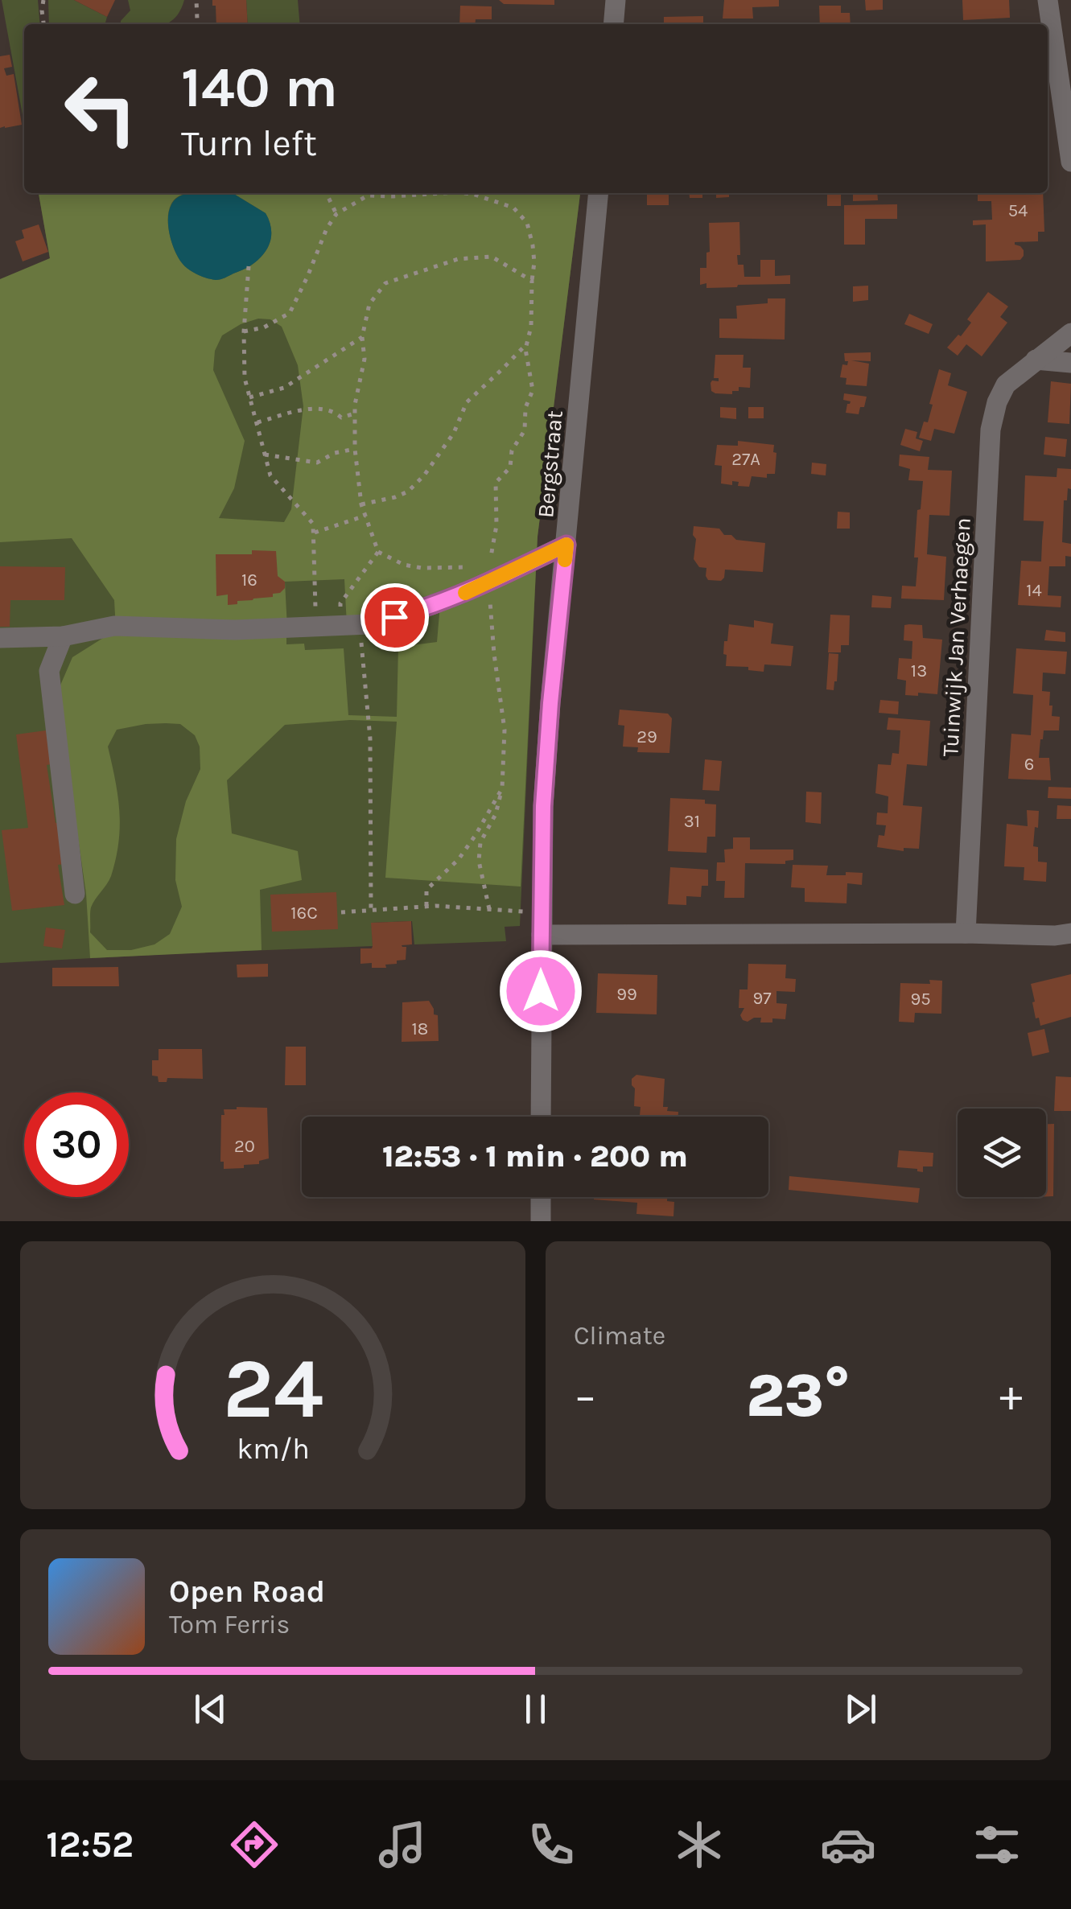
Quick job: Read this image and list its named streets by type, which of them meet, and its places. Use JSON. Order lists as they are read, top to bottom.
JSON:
{
  "streets": {
    "street": ["Bergstraat", "Tuinwijk Jan Verhaegen"]
  },
  "house_numbers": [
    "54",
    "27A",
    "16",
    "14",
    "13",
    "29",
    "6",
    "31",
    "16C",
    "99",
    "97",
    "95",
    "18",
    "20"
  ],
  "page": {
    "turn": ["140 m", "Turn left"],
    "limit": "30",
    "trip": "12:53 · 1 min · 200 m",
    "tile": "Climate",
    "heat": ["−", "23°", "+"],
    "song": ["Open Road", "Tom Ferris"],
    "tabs": "12:52",
    "gauge": ["24", "km/h"]
  }
}
